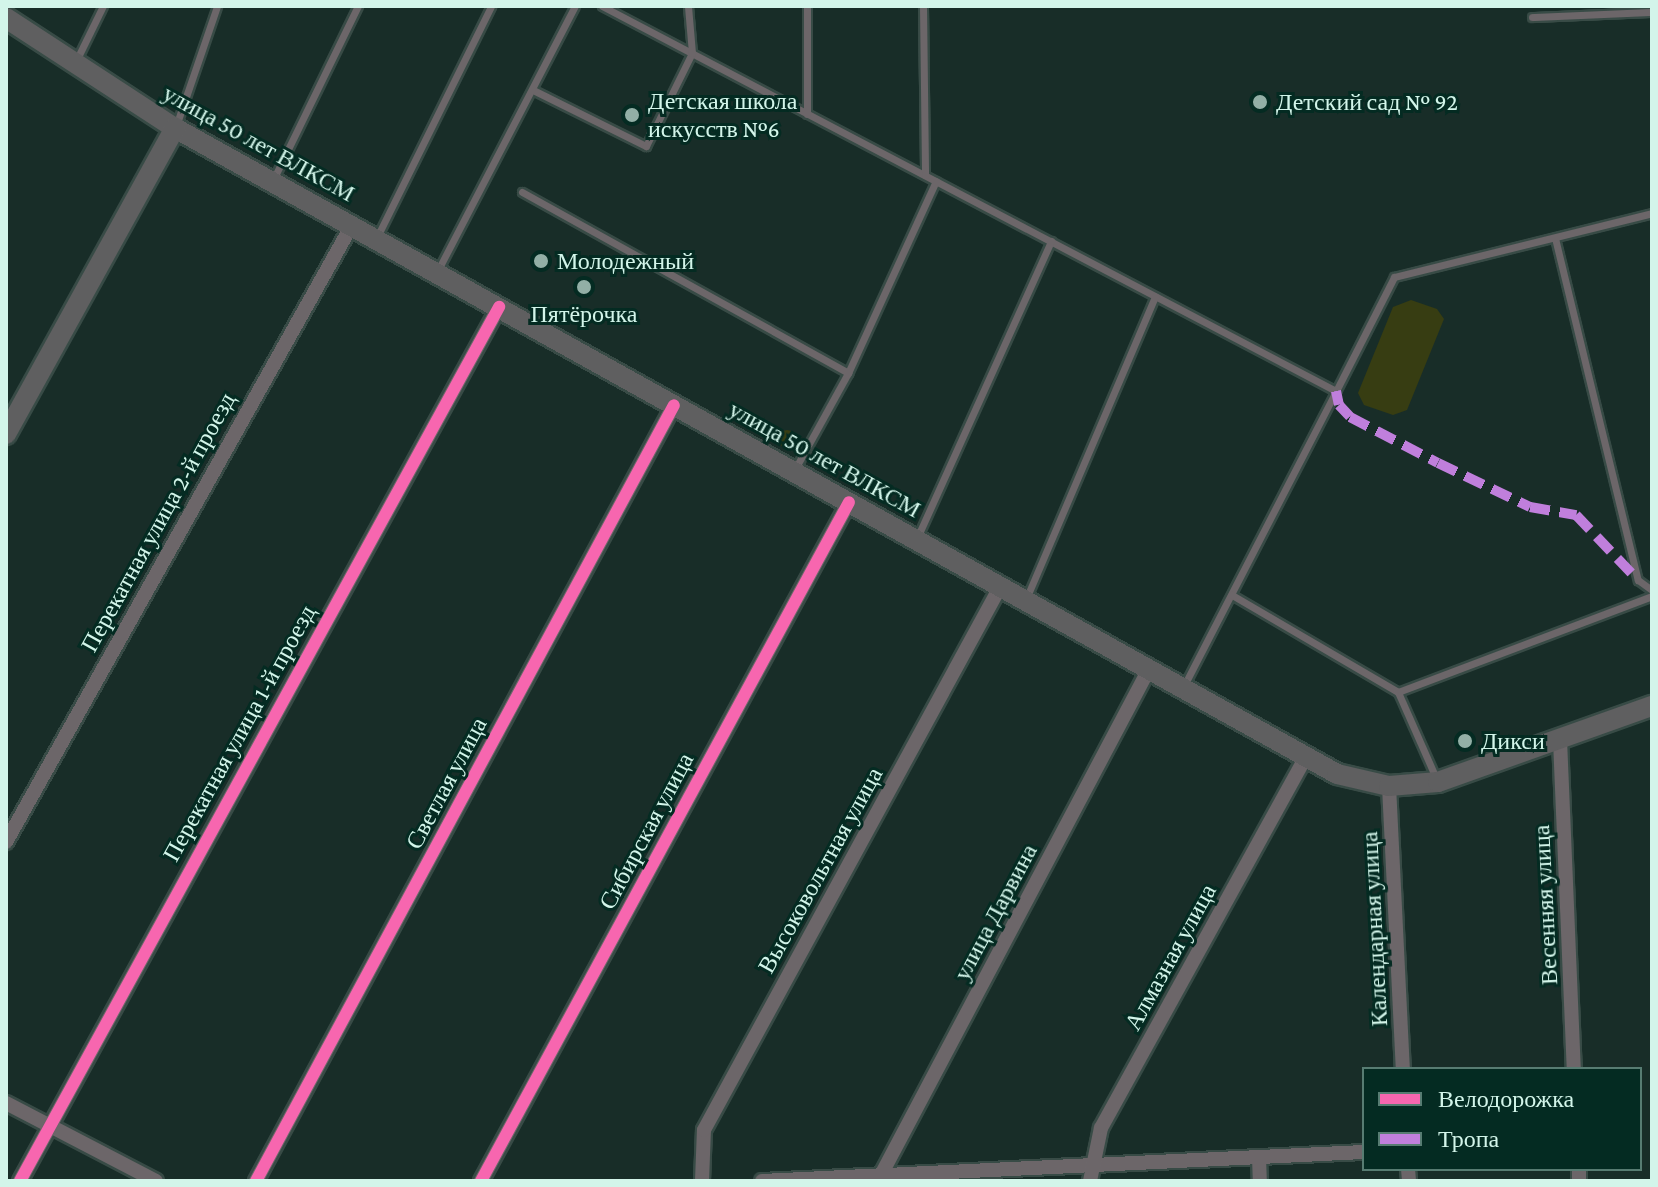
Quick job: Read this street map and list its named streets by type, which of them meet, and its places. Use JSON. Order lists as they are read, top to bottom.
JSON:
{
  "streets": {
    "main road": ["улица 50 лет ВЛКСМ"],
    "street": [
      "Перекатная улица 2-й проезд",
      "Перекатная улица 1-й проезд",
      "Светлая улица",
      "Сибирская улица",
      "Высоковольтная улица",
      "Весенняя улица",
      "улица Дарвина",
      "Календарная улица",
      "Алмазная улица"
    ]
  },
  "crossings": [
    ["улица 50 лет ВЛКСМ", "Перекатная улица 2-й проезд"],
    ["улица 50 лет ВЛКСМ", "Перекатная улица 1-й проезд"],
    ["улица 50 лет ВЛКСМ", "Светлая улица"],
    ["улица 50 лет ВЛКСМ", "Сибирская улица"],
    ["улица 50 лет ВЛКСМ", "Высоковольтная улица"],
    ["улица 50 лет ВЛКСМ", "Весенняя улица"],
    ["улица 50 лет ВЛКСМ", "улица Дарвина"],
    ["улица 50 лет ВЛКСМ", "Календарная улица"],
    ["улица 50 лет ВЛКСМ", "Алмазная улица"]
  ],
  "places": [
    "Детский сад № 92",
    "Детская школа искусств №6",
    "Молодежный",
    "Пятёрочка",
    "Дикси"
  ],
  "legend": ["Велодорожка", "Тропа"]
}
